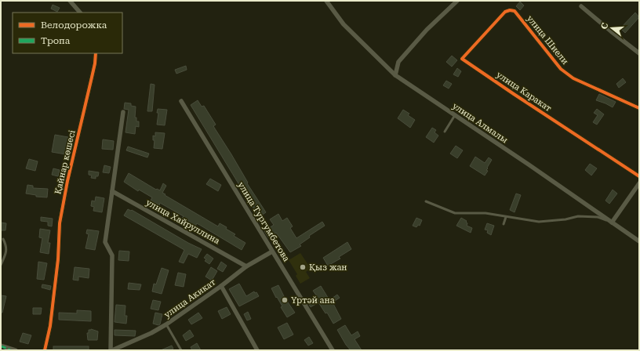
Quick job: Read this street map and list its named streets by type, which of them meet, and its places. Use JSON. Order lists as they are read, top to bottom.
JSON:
{
  "streets": {
    "street": [
      "улица Шиели",
      "улица Каракат",
      "улица Алмалы",
      "Қайнар көшесі",
      "улица Хайруллина",
      "улица Тургумбетова",
      "улица Акикат"
    ]
  },
  "crossings": [
    ["улица Шиели", "улица Каракат"],
    ["улица Хайруллина", "улица Акикат"],
    ["улица Тургумбетова", "улица Акикат"]
  ],
  "places": ["Қыз жан", "Үртәй ана"],
  "legend": ["Велодорожка", "Тропа"],
  "north": "left"
}
